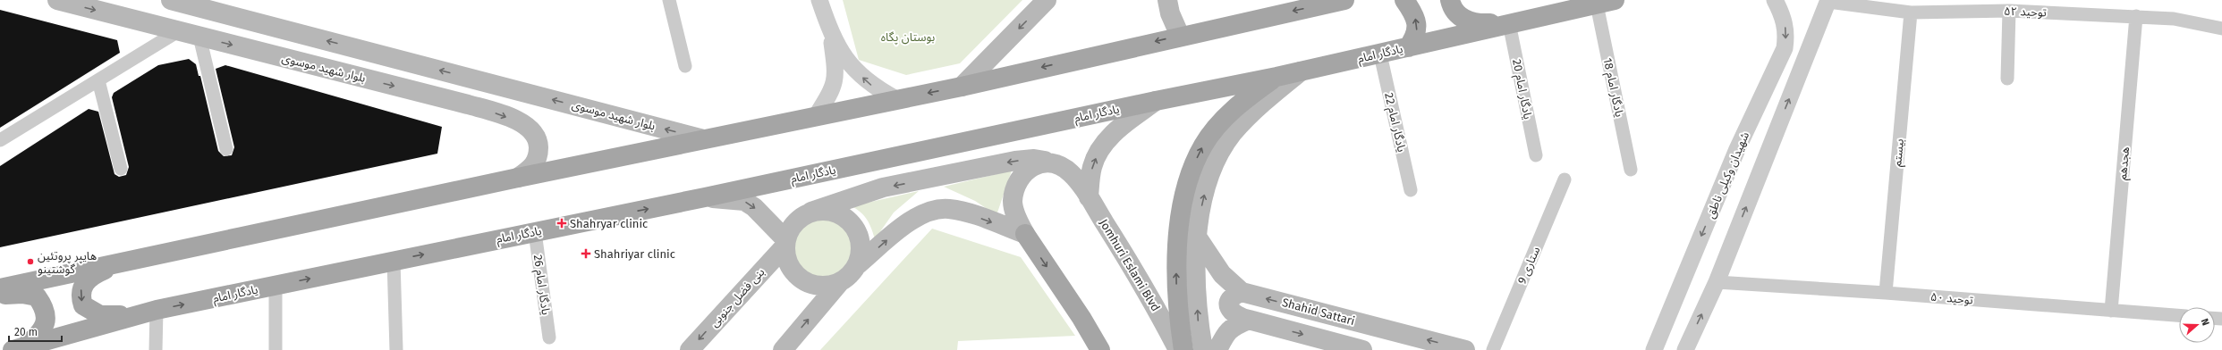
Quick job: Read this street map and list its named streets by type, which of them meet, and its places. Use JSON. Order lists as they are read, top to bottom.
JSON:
{
  "streets": {
    "main road": [
      "یادگار امام",
      "بلوار شهید موسوی",
      "Jomhuri Eslami Blvd",
      "بنی فضل جنوبی",
      "Shahid Sattari"
    ],
    "street": [
      "توحید ۵۲",
      "یادگار امام 18",
      "یادگار امام 20",
      "یادگار امام 22",
      "بیستم",
      "هجدهم",
      "شهیدان وکیلی ناطق",
      "ستاری 9",
      "یادگار امام 26",
      "توحید ۵۰"
    ]
  },
  "crossings": [
    ["توحید ۵۲", "بیستم"],
    ["توحید ۵۲", "هجدهم"],
    ["یادگار امام", "یادگار امام 18"],
    ["یادگار امام", "یادگار امام 20"],
    ["یادگار امام", "یادگار امام 22"],
    ["یادگار امام", "یادگار امام 26"],
    ["بیستم", "توحید ۵۰"],
    ["هجدهم", "توحید ۵۰"],
    ["Jomhuri Eslami Blvd", "بنی فضل جنوبی"]
  ],
  "parks": ["بوستان پگاه"],
  "places": {
    "health": ["Shahryar clinic", "Shahriyar clinic"],
    "other": ["هایپر پروتئین گوشتینو"]
  },
  "scale_bar": "20 m",
  "north": "right"
}
